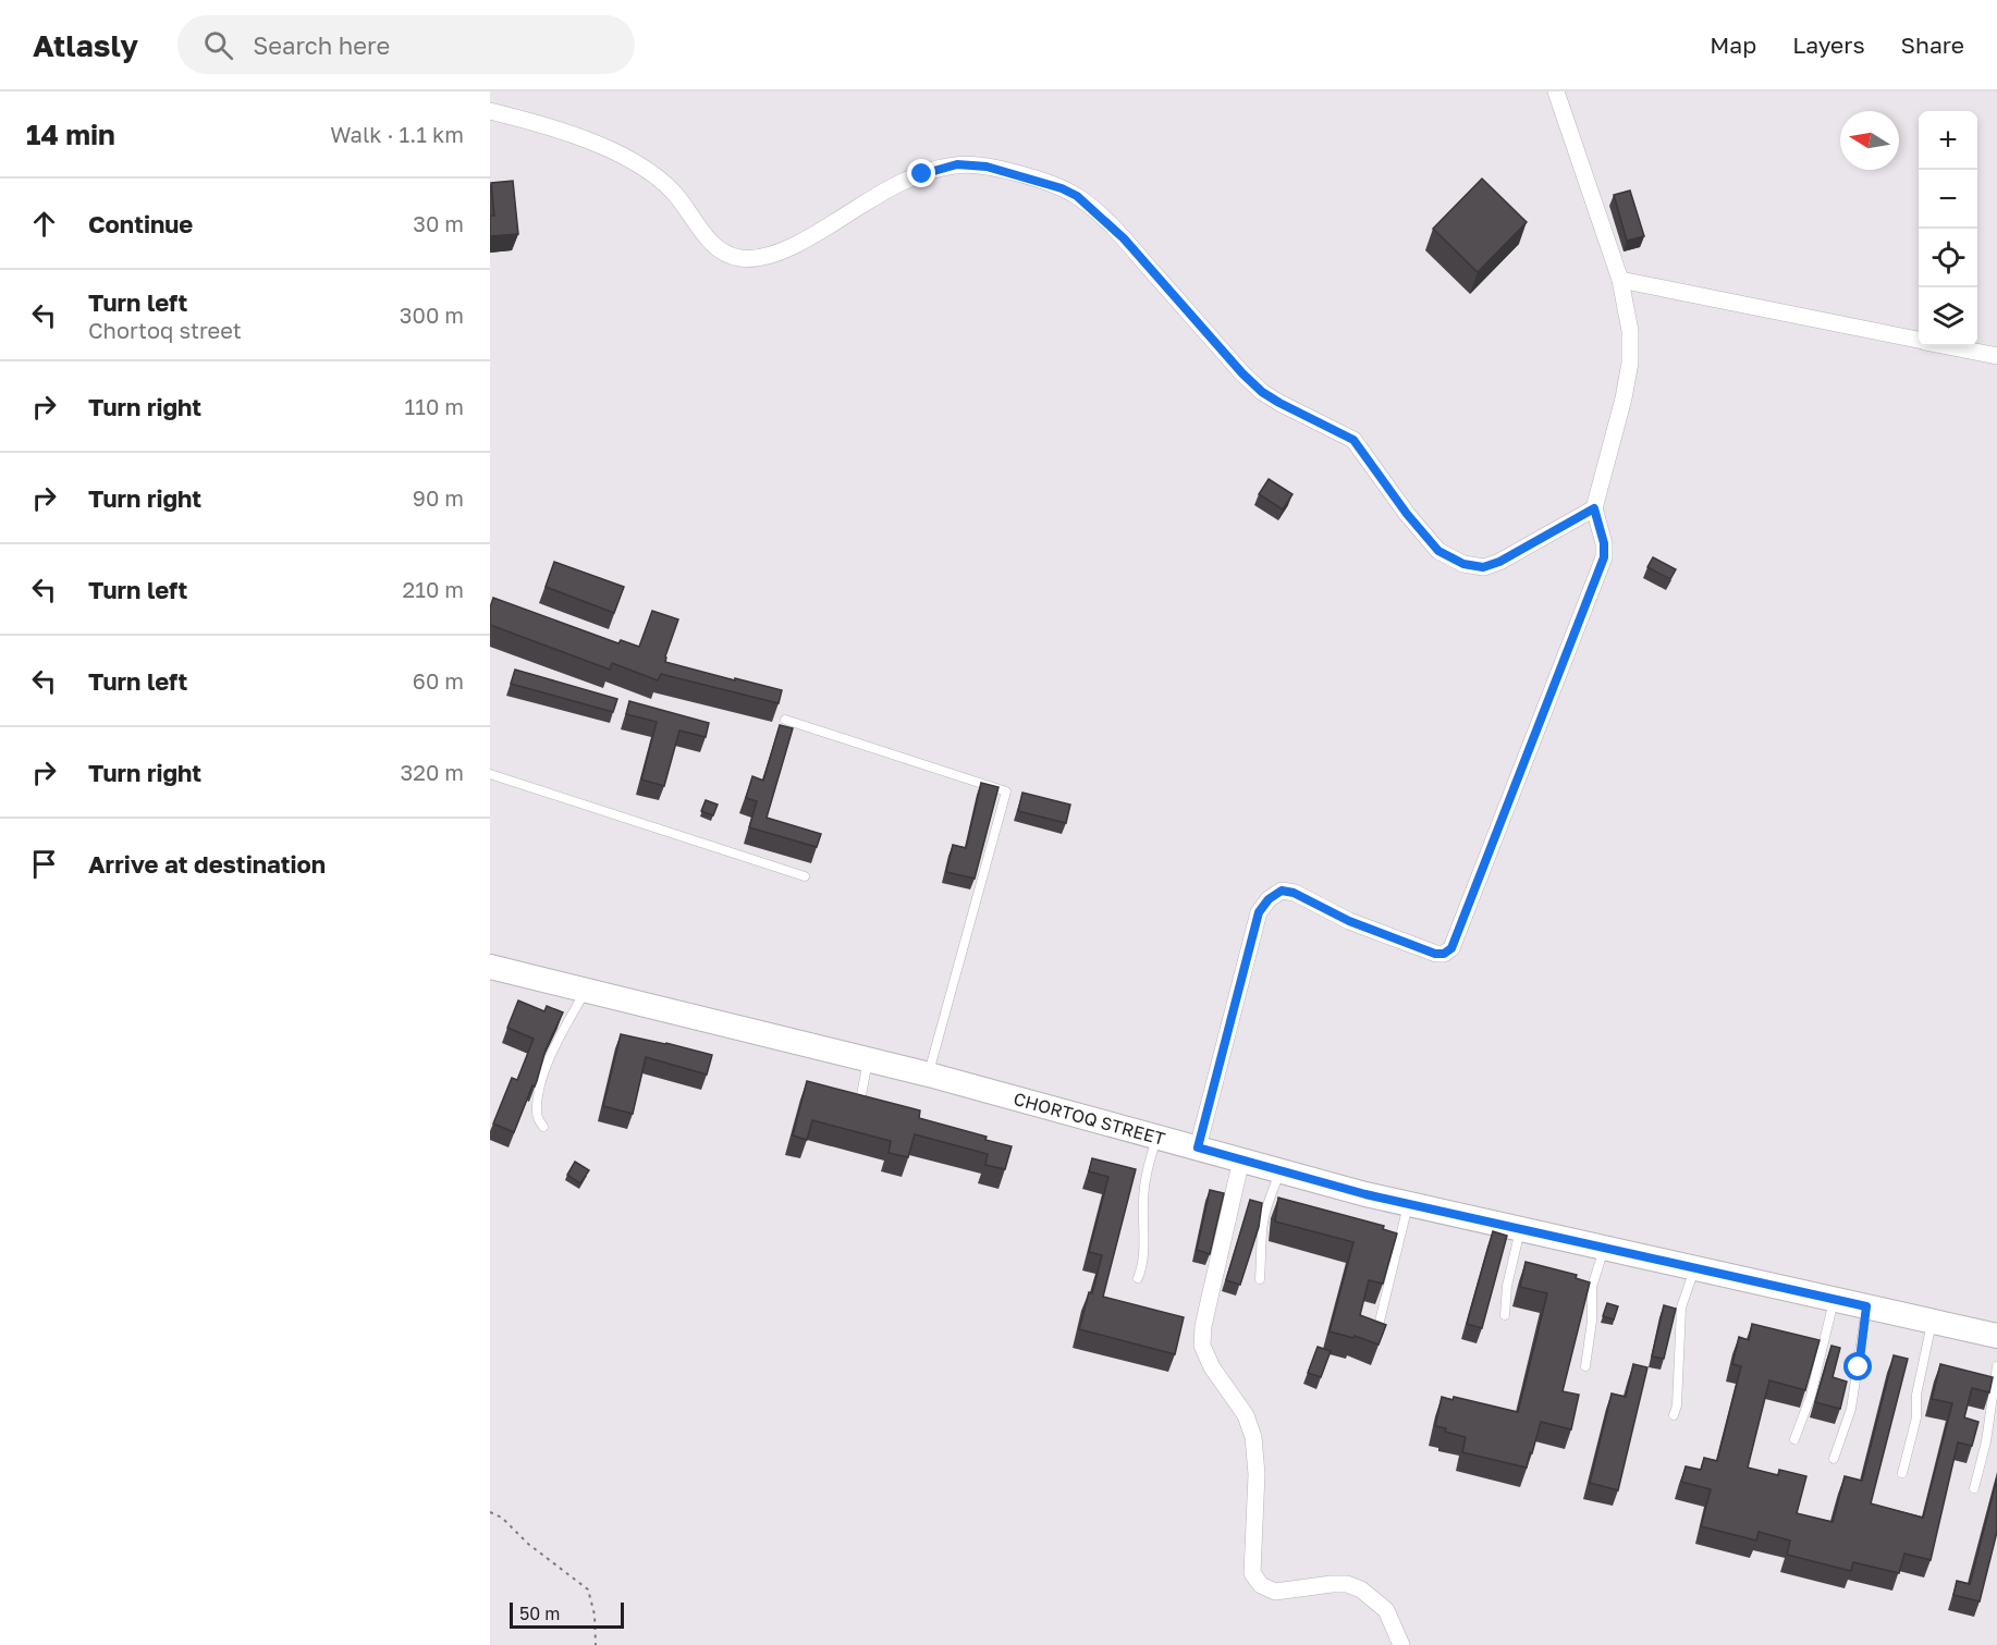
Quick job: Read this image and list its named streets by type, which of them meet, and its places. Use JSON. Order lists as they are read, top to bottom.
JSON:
{
  "streets": {
    "main road": ["CHORTOQ STREET"]
  },
  "scale_bar": "50 m",
  "north": "left",
  "page": {
    "header": "Atlasly",
    "search": "Search here",
    "nav": ["Map", "Layers", "Share"],
    "heading": ["14 min", "Walk · 1.1 km"],
    "map_buttons": ["+", "−"],
    "list": [
      ["Continue", "30 m"],
      ["Turn left", "Chortoq street", "300 m"],
      ["Turn right", "110 m"],
      ["Turn right", "90 m"],
      ["Turn left", "210 m"],
      ["Turn left", "60 m"],
      ["Turn right", "320 m"],
      "Arrive at destination"
    ],
    "scale": "50 m"
  }
}
